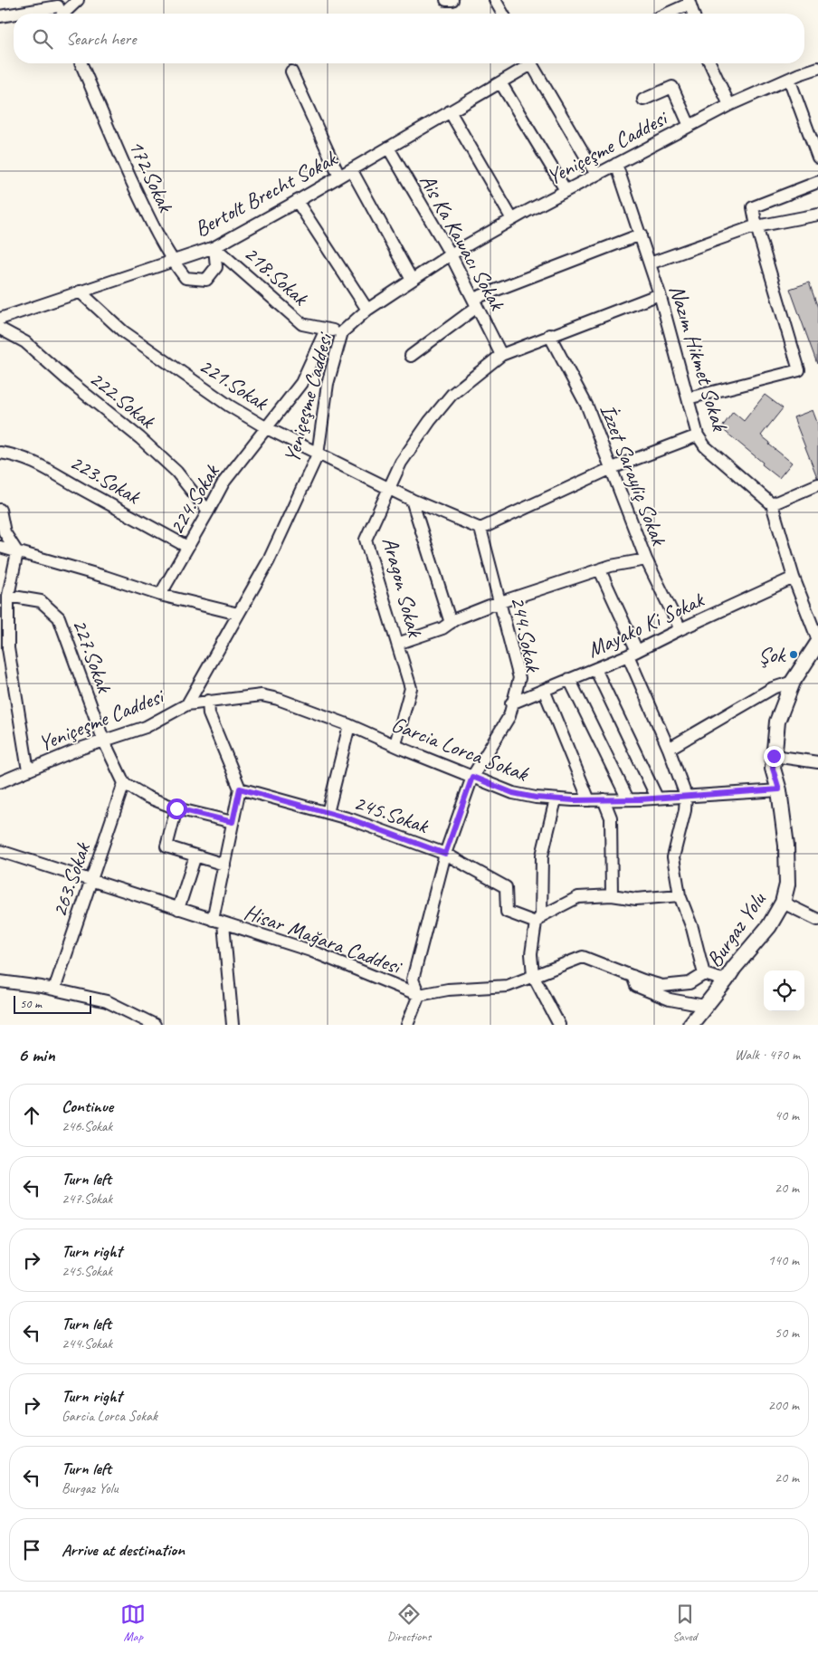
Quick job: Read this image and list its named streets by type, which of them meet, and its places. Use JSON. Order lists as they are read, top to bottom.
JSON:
{
  "streets": {
    "street": [
      "Yeniçeşme Caddesi",
      "172.Sokak",
      "Bertolt Brecht Sokak",
      "Ais Ka Kawacı Sokak",
      "218.Sokak",
      "Nazım Hikmet Sokak",
      "221.Sokak",
      "222.Sokak",
      "İzzet Sarayliç Sokak",
      "223.Sokak",
      "224.Sokak",
      "Aragon Sokak",
      "Mayako Ki Sokak",
      "244.Sokak",
      "227.Sokak",
      "Garcia Lorca Sokak",
      "245.Sokak",
      "263.Sokak",
      "Burgaz Yolu",
      "Hisar Mağara Caddesi"
    ]
  },
  "crossings": [
    ["Yeniçeşme Caddesi", "Ais Ka Kawacı Sokak"],
    ["Yeniçeşme Caddesi", "218.Sokak"],
    ["Yeniçeşme Caddesi", "Nazım Hikmet Sokak"],
    ["Yeniçeşme Caddesi", "221.Sokak"],
    ["Yeniçeşme Caddesi", "227.Sokak"],
    ["Yeniçeşme Caddesi", "Garcia Lorca Sokak"],
    ["172.Sokak", "Bertolt Brecht Sokak"],
    ["172.Sokak", "218.Sokak"],
    ["Bertolt Brecht Sokak", "Ais Ka Kawacı Sokak"],
    ["Bertolt Brecht Sokak", "218.Sokak"],
    ["Bertolt Brecht Sokak", "221.Sokak"],
    ["Ais Ka Kawacı Sokak", "Aragon Sokak"],
    ["218.Sokak", "224.Sokak"],
    ["Nazım Hikmet Sokak", "Aragon Sokak"],
    ["221.Sokak", "224.Sokak"],
    ["221.Sokak", "Aragon Sokak"],
    ["221.Sokak", "244.Sokak"],
    ["222.Sokak", "224.Sokak"],
    ["İzzet Sarayliç Sokak", "Aragon Sokak"],
    ["İzzet Sarayliç Sokak", "Mayako Ki Sokak"],
    ["223.Sokak", "224.Sokak"],
    ["Aragon Sokak", "Garcia Lorca Sokak"],
    ["Mayako Ki Sokak", "244.Sokak"],
    ["244.Sokak", "Garcia Lorca Sokak"],
    ["244.Sokak", "245.Sokak"],
    ["244.Sokak", "Hisar Mağara Caddesi"],
    ["227.Sokak", "263.Sokak"],
    ["Garcia Lorca Sokak", "Burgaz Yolu"],
    ["263.Sokak", "Hisar Mağara Caddesi"],
    ["Burgaz Yolu", "Hisar Mağara Caddesi"]
  ],
  "places": ["Şok"],
  "scale_bar": "50 m",
  "page": {
    "search": "Search here",
    "scale": "50 m",
    "heading": ["6 min", "Walk · 470 m"],
    "list": [
      ["Continue", "246.Sokak", "40 m"],
      ["Turn left", "247.Sokak", "20 m"],
      ["Turn right", "245.Sokak", "140 m"],
      ["Turn left", "244.Sokak", "50 m"],
      ["Turn right", "Garcia Lorca Sokak", "200 m"],
      ["Turn left", "Burgaz Yolu", "20 m"],
      "Arrive at destination"
    ],
    "nav": ["Map", "Directions", "Saved"]
  }
}
